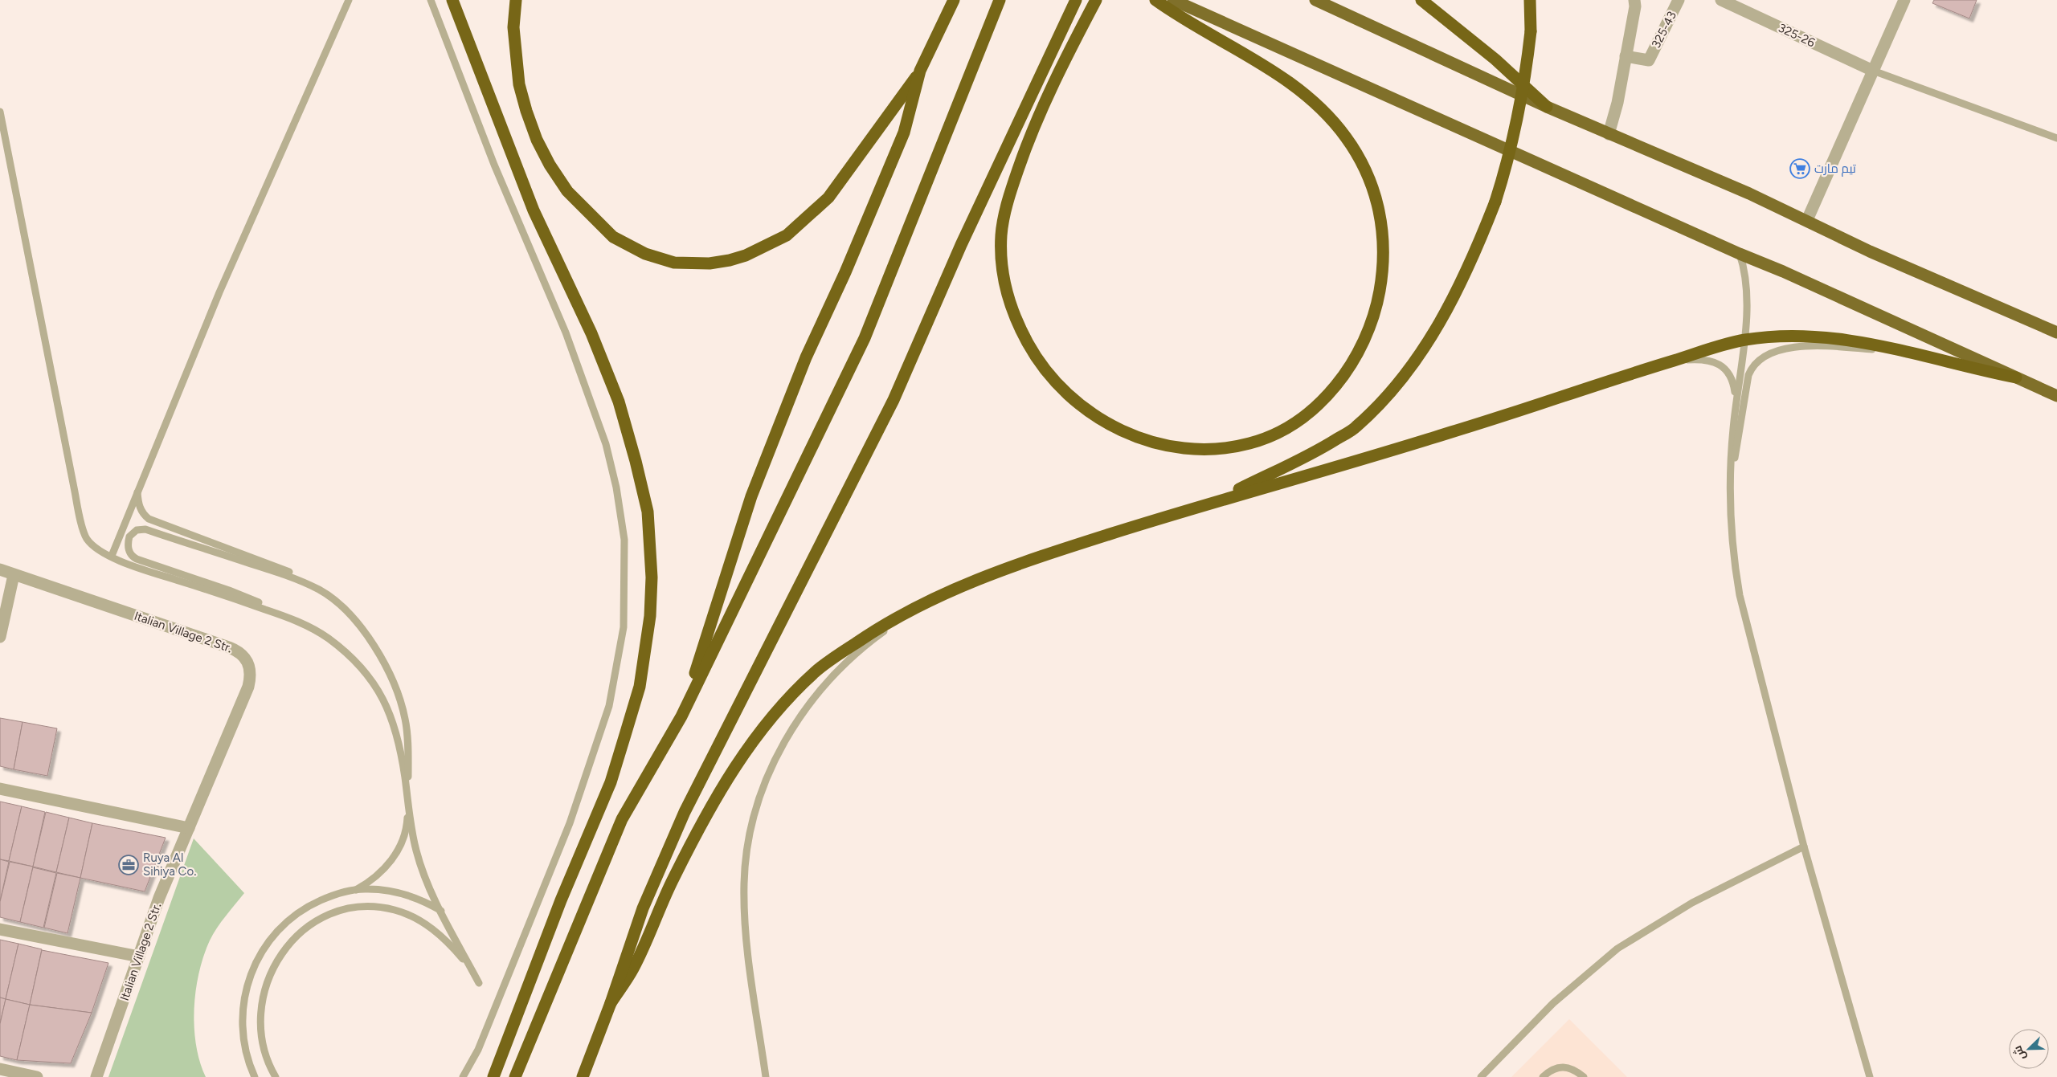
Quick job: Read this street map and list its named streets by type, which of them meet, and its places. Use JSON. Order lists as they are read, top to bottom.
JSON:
{
  "streets": {
    "street": ["325-43", "325-26", "Italian Village 2 Str."]
  },
  "places": {
    "supermarket": ["تيم مارت"],
    "office": ["Ruya Al Sihiya Co."]
  },
  "north": "bottom left"
}
